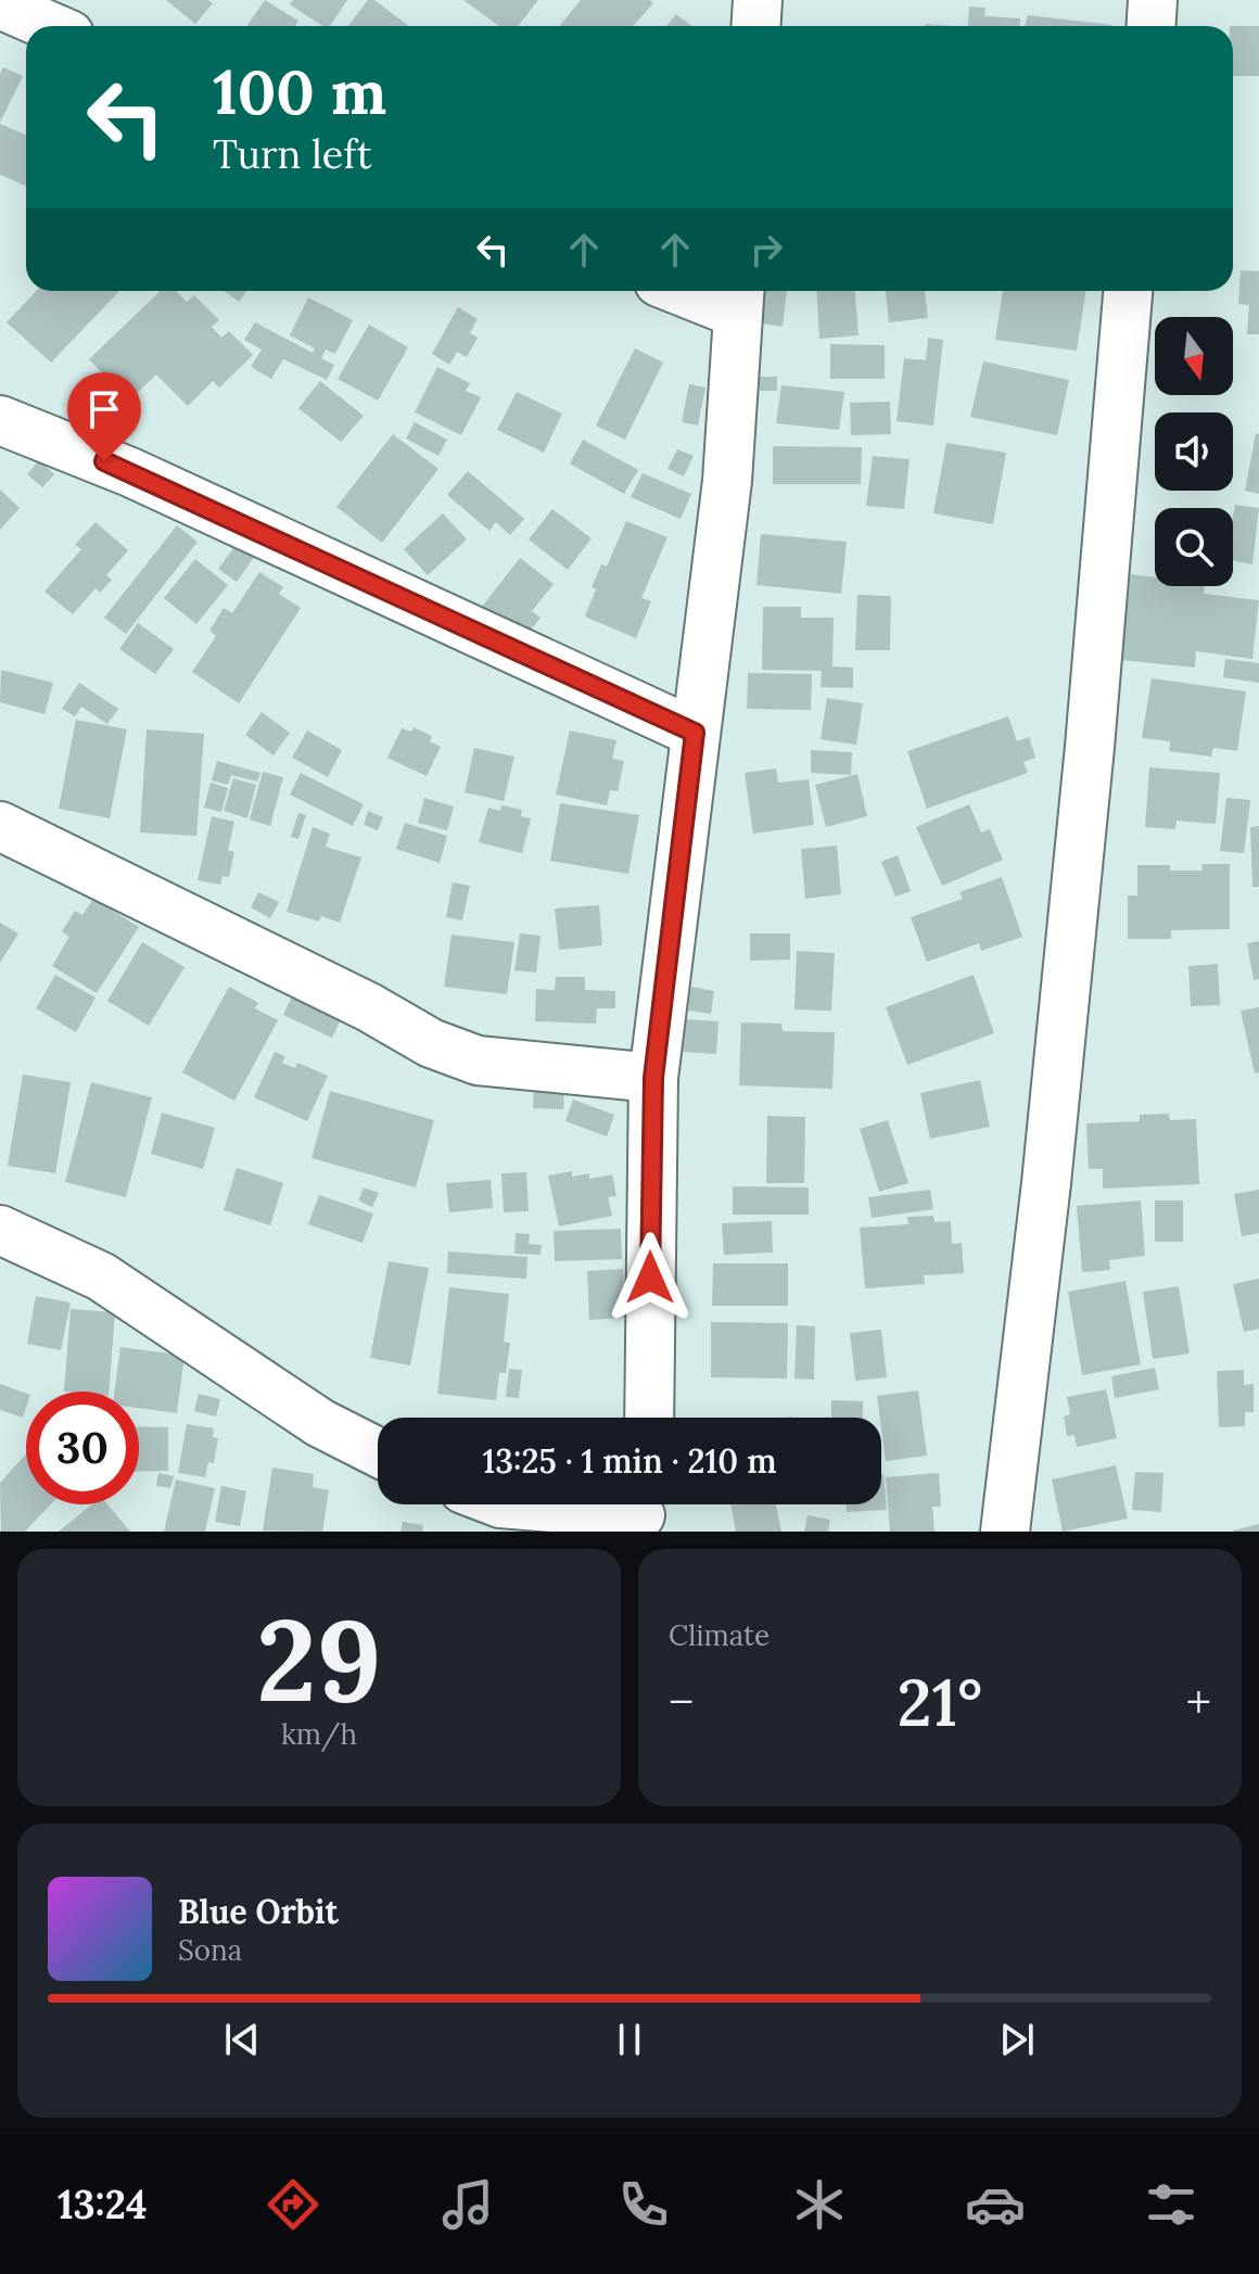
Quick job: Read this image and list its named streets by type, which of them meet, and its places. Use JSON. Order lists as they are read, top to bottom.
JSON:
{
  "north": "bottom",
  "page": {
    "turn": ["100 m", "Turn left"],
    "limit": "30",
    "trip": "13:25 · 1 min · 210 m",
    "tile": [
      ["29", "km/h"],
      "Climate"
    ],
    "heat": ["−", "21°", "+"],
    "song": ["Blue Orbit", "Sona"],
    "tabs": "13:24"
  }
}
